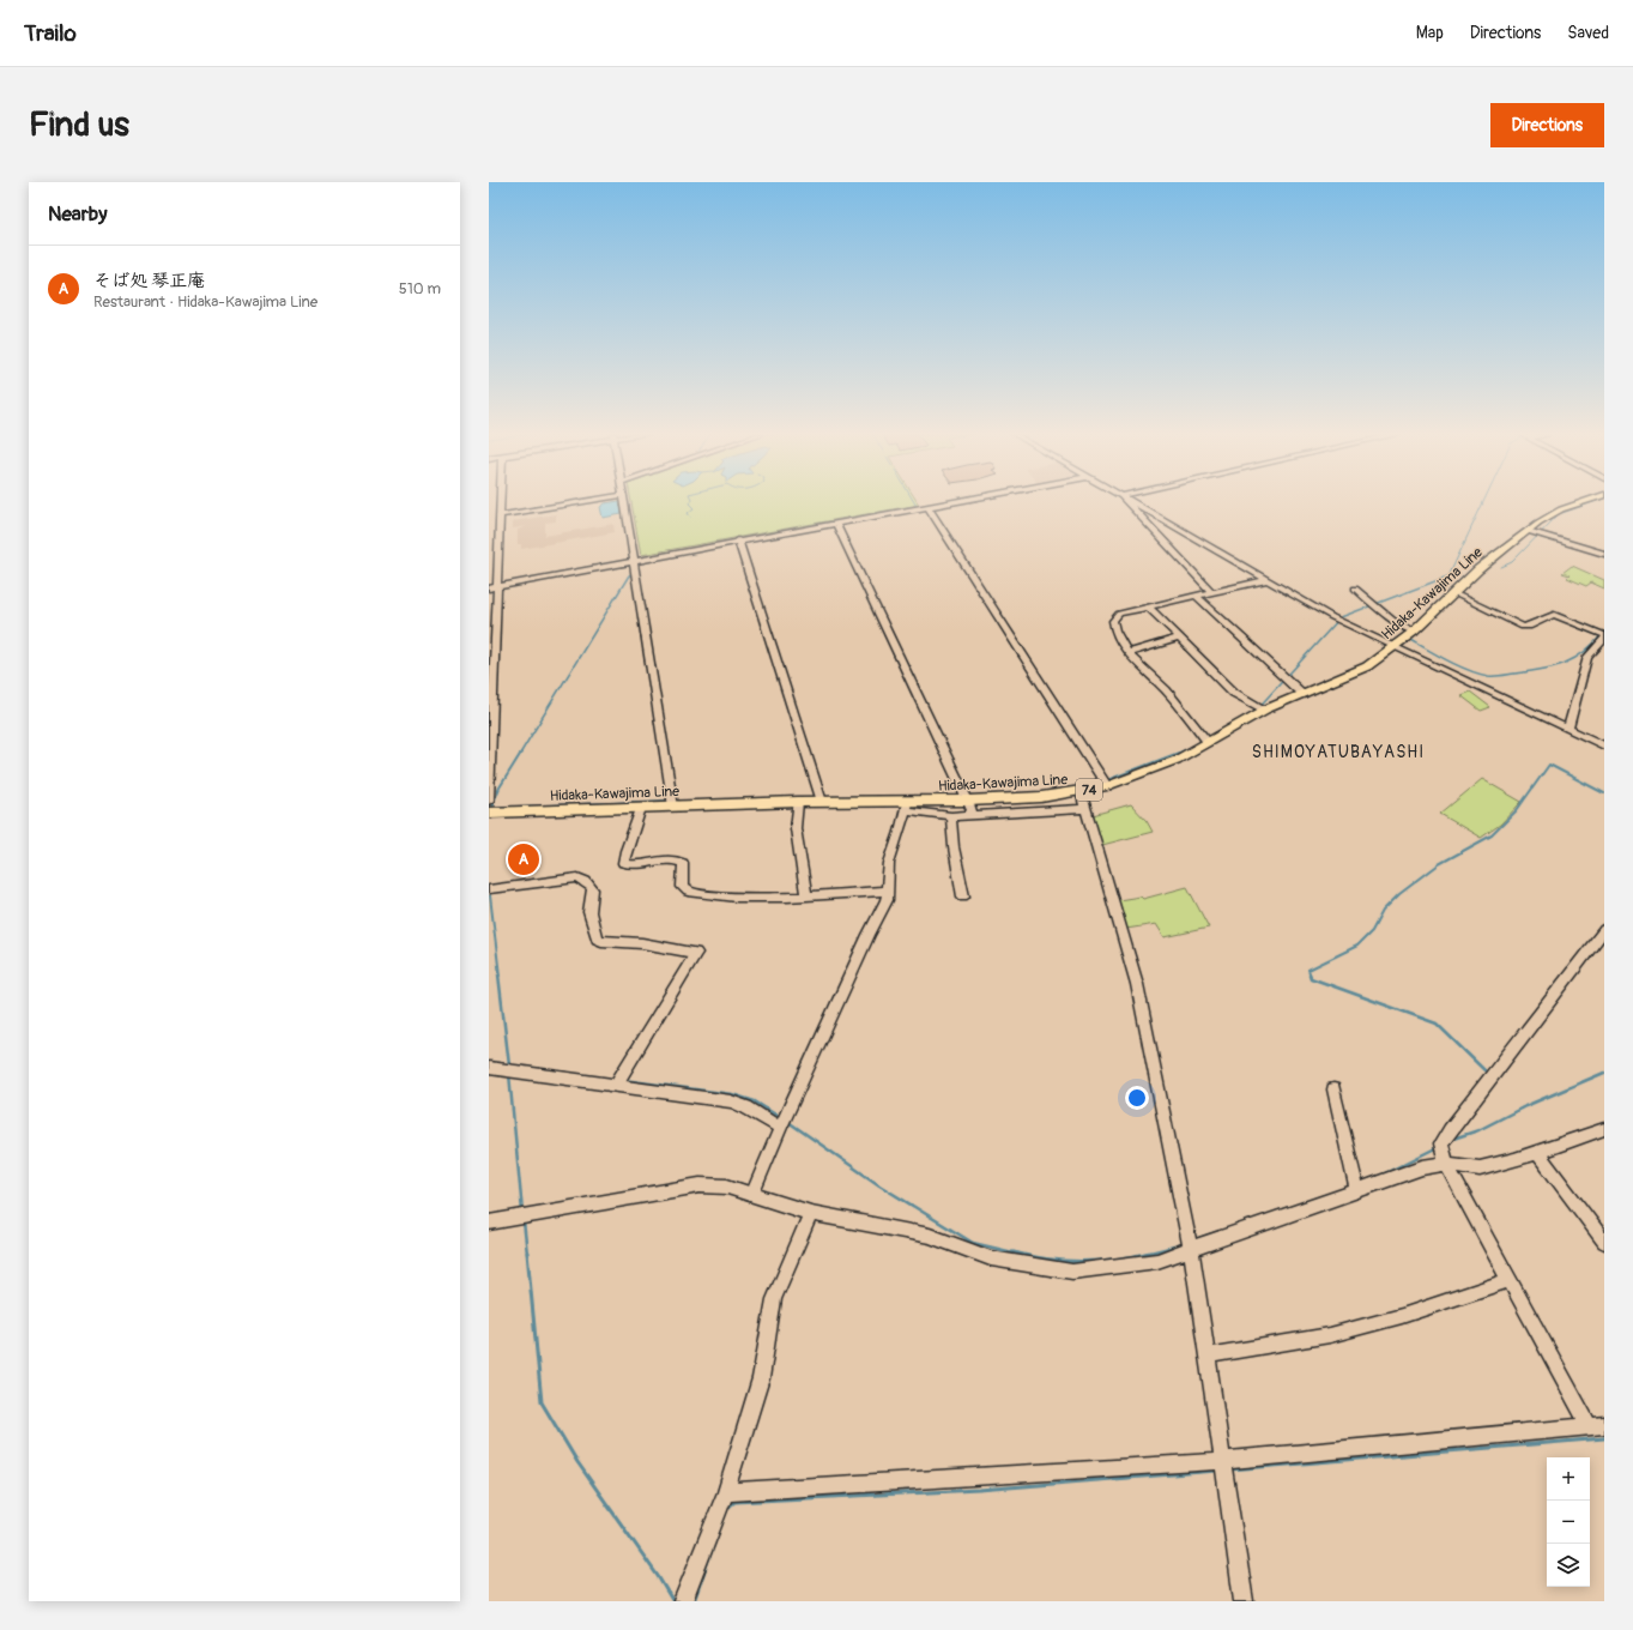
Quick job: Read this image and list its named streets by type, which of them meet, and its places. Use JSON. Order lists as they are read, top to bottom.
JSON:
{
  "streets": {
    "main road": ["Hidaka-Kawajima Line", "74"]
  },
  "districts": ["SHIMOYATUBAYASHI"],
  "page": {
    "header": "Trailo",
    "nav": ["Map", "Directions", "Saved"],
    "buttons": "Directions",
    "title": "Find us",
    "heading": "Nearby",
    "list": [
      {
        "mark": "A",
        "name": "そば処 琴正庵",
        "note": "Restaurant · Hidaka-Kawajima Line",
        "value": "510 m"
      }
    ],
    "pins": "A",
    "map_buttons": ["+", "−"]
  }
}
